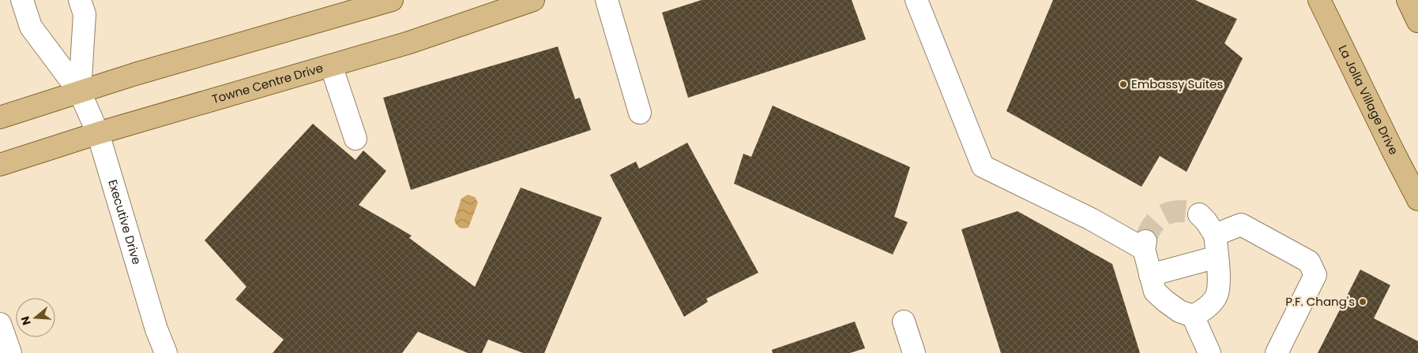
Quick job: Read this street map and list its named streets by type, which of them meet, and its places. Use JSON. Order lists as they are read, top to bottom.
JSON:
{
  "streets": {
    "main road": ["Towne Centre Drive", "La Jolla Village Drive"],
    "street": ["Executive Drive"]
  },
  "crossings": [
    ["Towne Centre Drive", "Executive Drive"]
  ],
  "places": ["Embassy Suites", "P.F. Chang's"],
  "north": "left"
}
